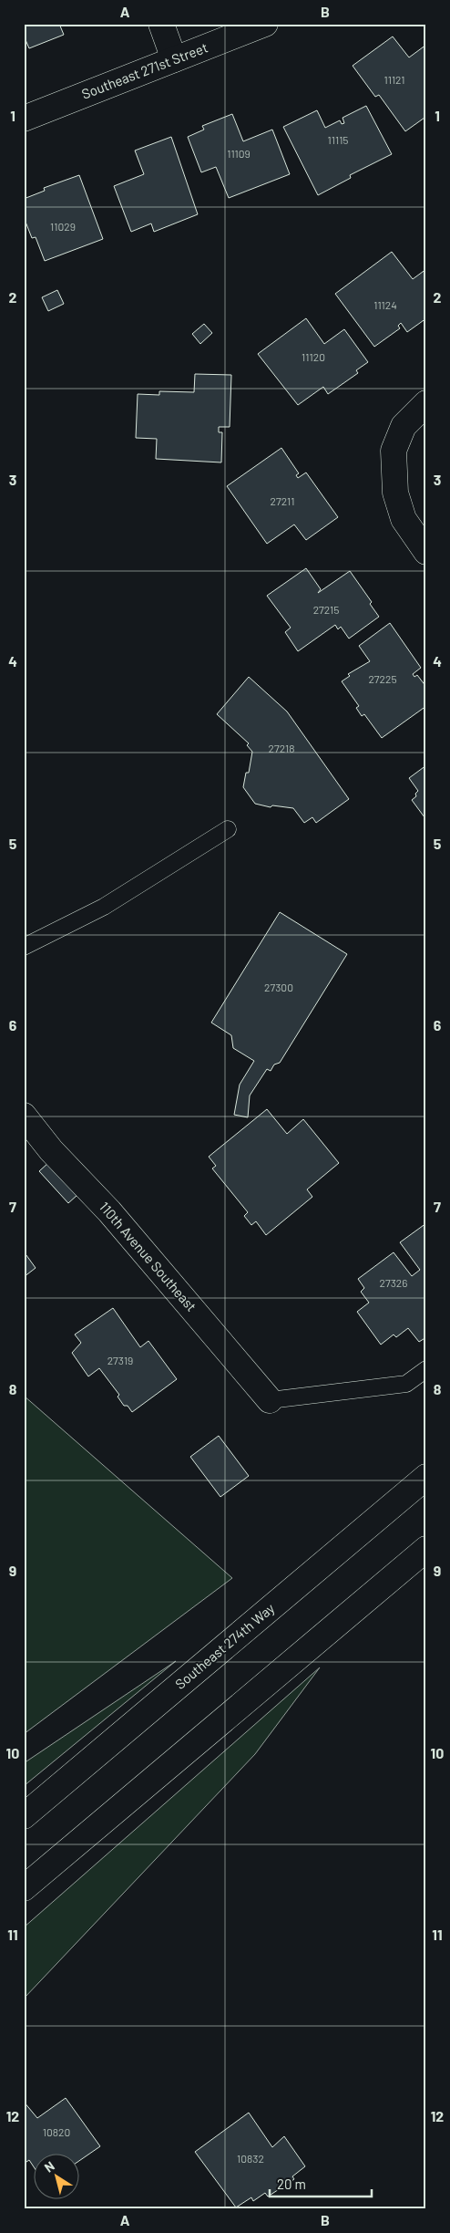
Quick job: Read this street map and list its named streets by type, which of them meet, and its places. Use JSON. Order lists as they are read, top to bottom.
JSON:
{
  "streets": {
    "main road": ["Southeast 271st Street", "110th Avenue Southeast", "Southeast 274th Way"]
  },
  "house_numbers": [
    "11121",
    "11115",
    "11109",
    "11029",
    "11124",
    "11120",
    "27211",
    "27215",
    "27225",
    "27218",
    "27300",
    "27326",
    "27319",
    "10820",
    "10832"
  ],
  "scale_bar": "20 m",
  "north": "top left",
  "grid": {
    "columns": ["A", "B"],
    "rows": [
      "1",
      "2",
      "3",
      "4",
      "5",
      "6",
      "7",
      "8",
      "9",
      "10",
      "11",
      "12"
    ]
  }
}
